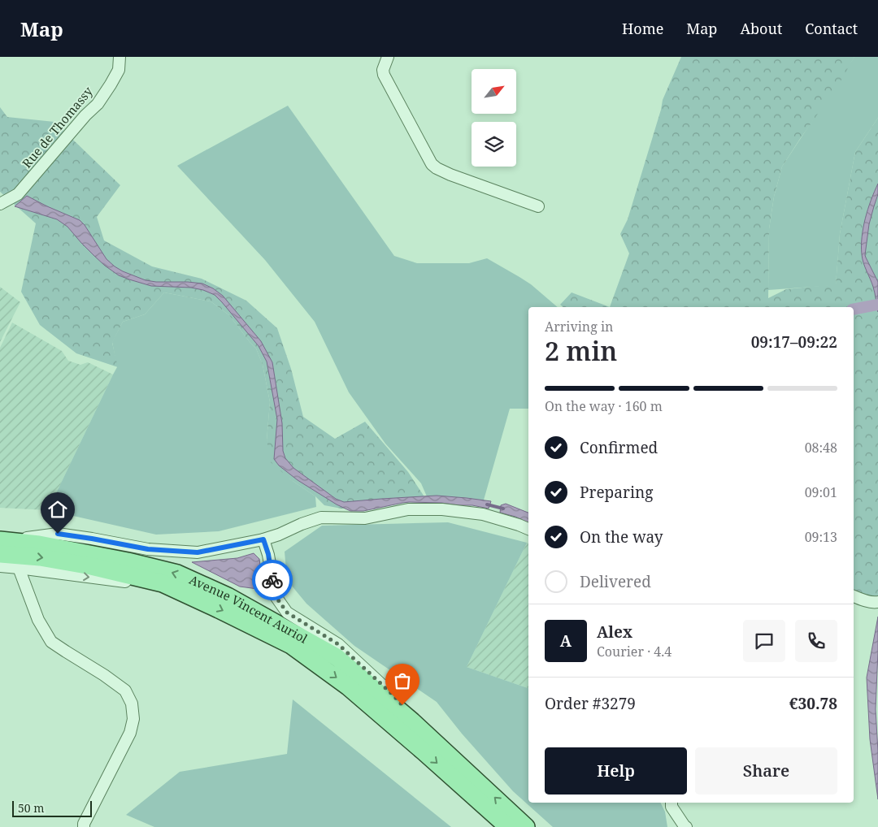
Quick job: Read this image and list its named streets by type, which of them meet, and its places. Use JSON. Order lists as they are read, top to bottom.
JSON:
{
  "streets": {
    "main road": ["Avenue Vincent Auriol"],
    "street": ["Rue de Thomassy"]
  },
  "scale_bar": "50 m",
  "north": "top right",
  "page": {
    "header": "Map",
    "nav": [
      "Home",
      "Map",
      "About",
      "Contact"
    ],
    "heading": ["2 min", "Arriving in", "09:17–09:22"],
    "panel": [
      "Alex",
      "Courier · 4.4",
      "Order #3279",
      "€30.78"
    ],
    "bar": "On the way · 160 m",
    "list": [
      ["Confirmed", "08:48"],
      ["Preparing", "09:01"],
      ["On the way", "09:13"],
      "Delivered"
    ],
    "round": "A",
    "buttons": ["Help", "Share"],
    "scale": "50 m"
  }
}
